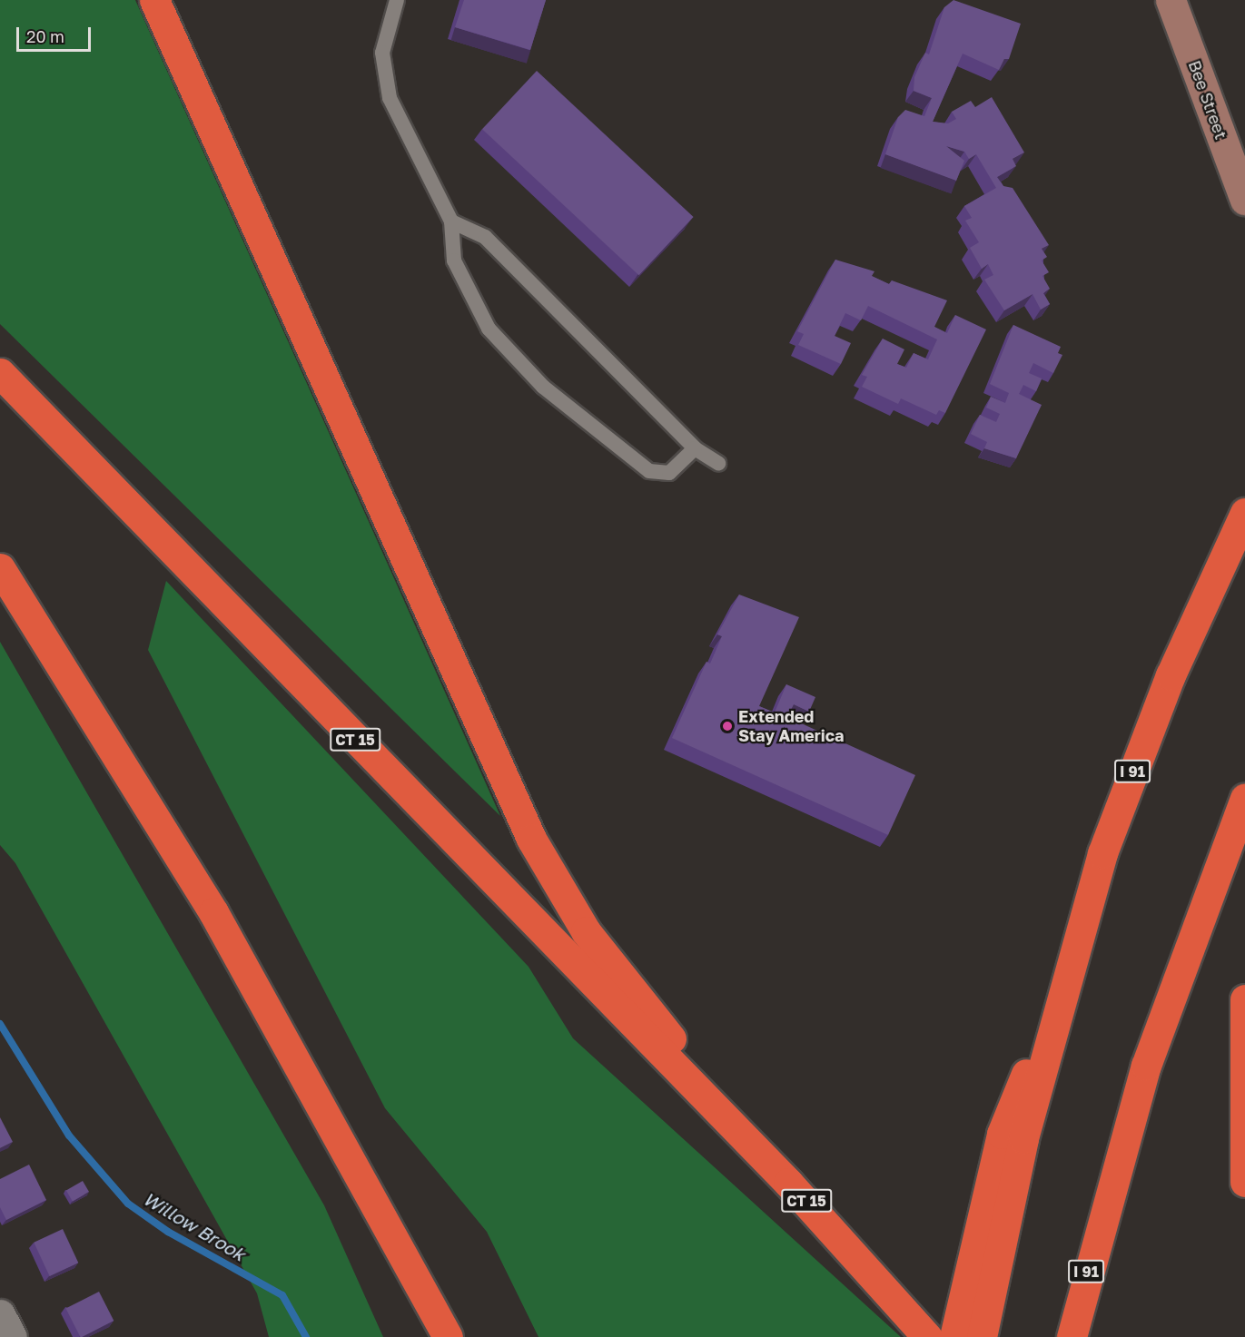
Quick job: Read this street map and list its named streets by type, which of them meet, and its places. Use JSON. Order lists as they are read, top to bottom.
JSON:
{
  "streets": {
    "highway": ["CT 15", "I 91"],
    "street": ["Bee Street"]
  },
  "water": ["Willow Brook"],
  "places": ["Extended Stay America"],
  "scale_bar": "20 m"
}
